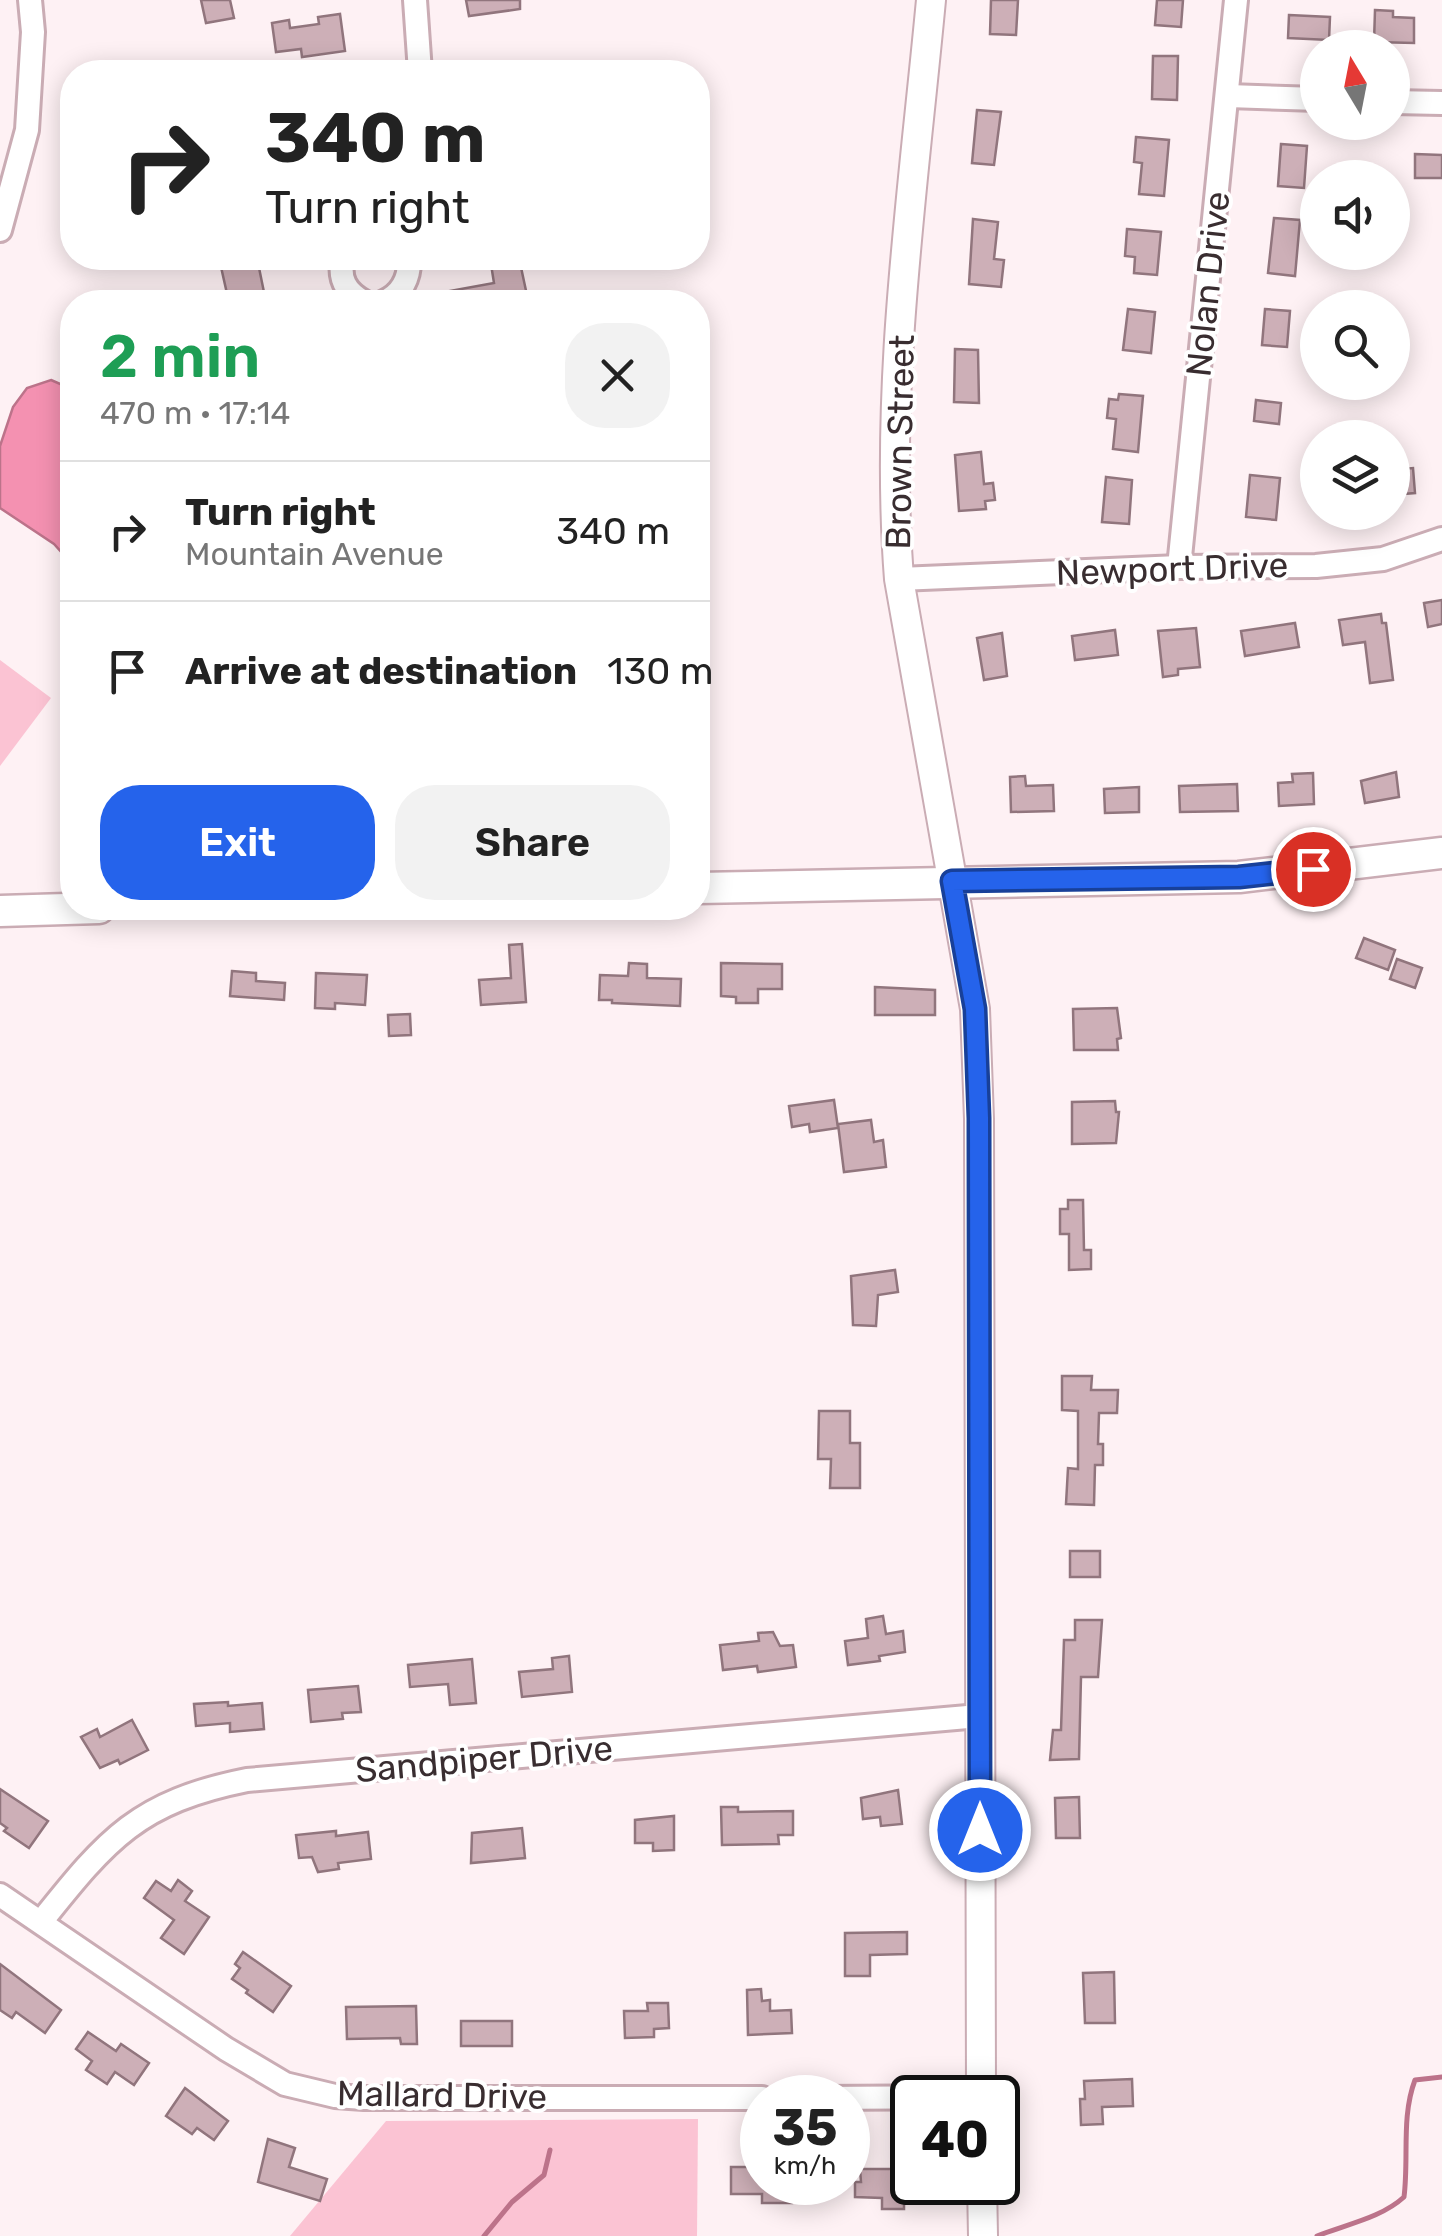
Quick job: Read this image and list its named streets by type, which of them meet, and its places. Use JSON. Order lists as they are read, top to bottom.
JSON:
{
  "streets": {
    "street": [
      "Nolan Drive",
      "Brown Street",
      "Newport Drive",
      "Sandpiper Drive",
      "Mallard Drive"
    ]
  },
  "crossings": [
    ["Nolan Drive", "Newport Drive"],
    ["Brown Street", "Newport Drive"],
    ["Brown Street", "Sandpiper Drive"],
    ["Sandpiper Drive", "Mallard Drive"]
  ],
  "north": "top",
  "page": {
    "turn": ["340 m", "Turn right"],
    "heading": ["2 min", "470 m · 17:14"],
    "list": [
      {
        "name": "Turn right",
        "note": "Mountain Avenue",
        "value": "340 m"
      },
      {
        "name": "Arrive at destination",
        "value": "130 m"
      }
    ],
    "buttons": ["Exit", "Share"],
    "speed": "35 km/h",
    "limit": "40"
  }
}
